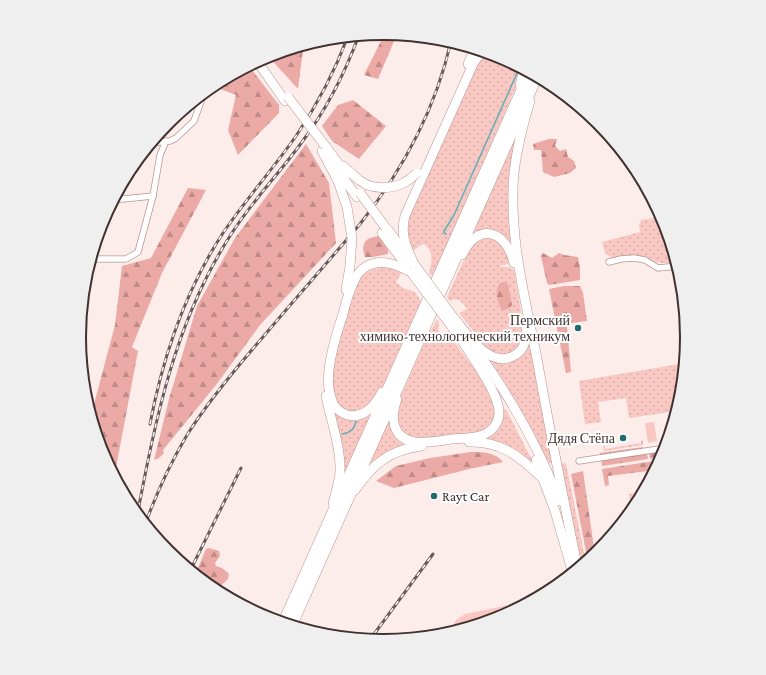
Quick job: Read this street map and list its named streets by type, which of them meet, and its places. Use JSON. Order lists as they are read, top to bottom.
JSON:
{
  "places": ["Пермский химико-технологический техникум", "Дядя Стёпа", "Rayt Car"]
}
